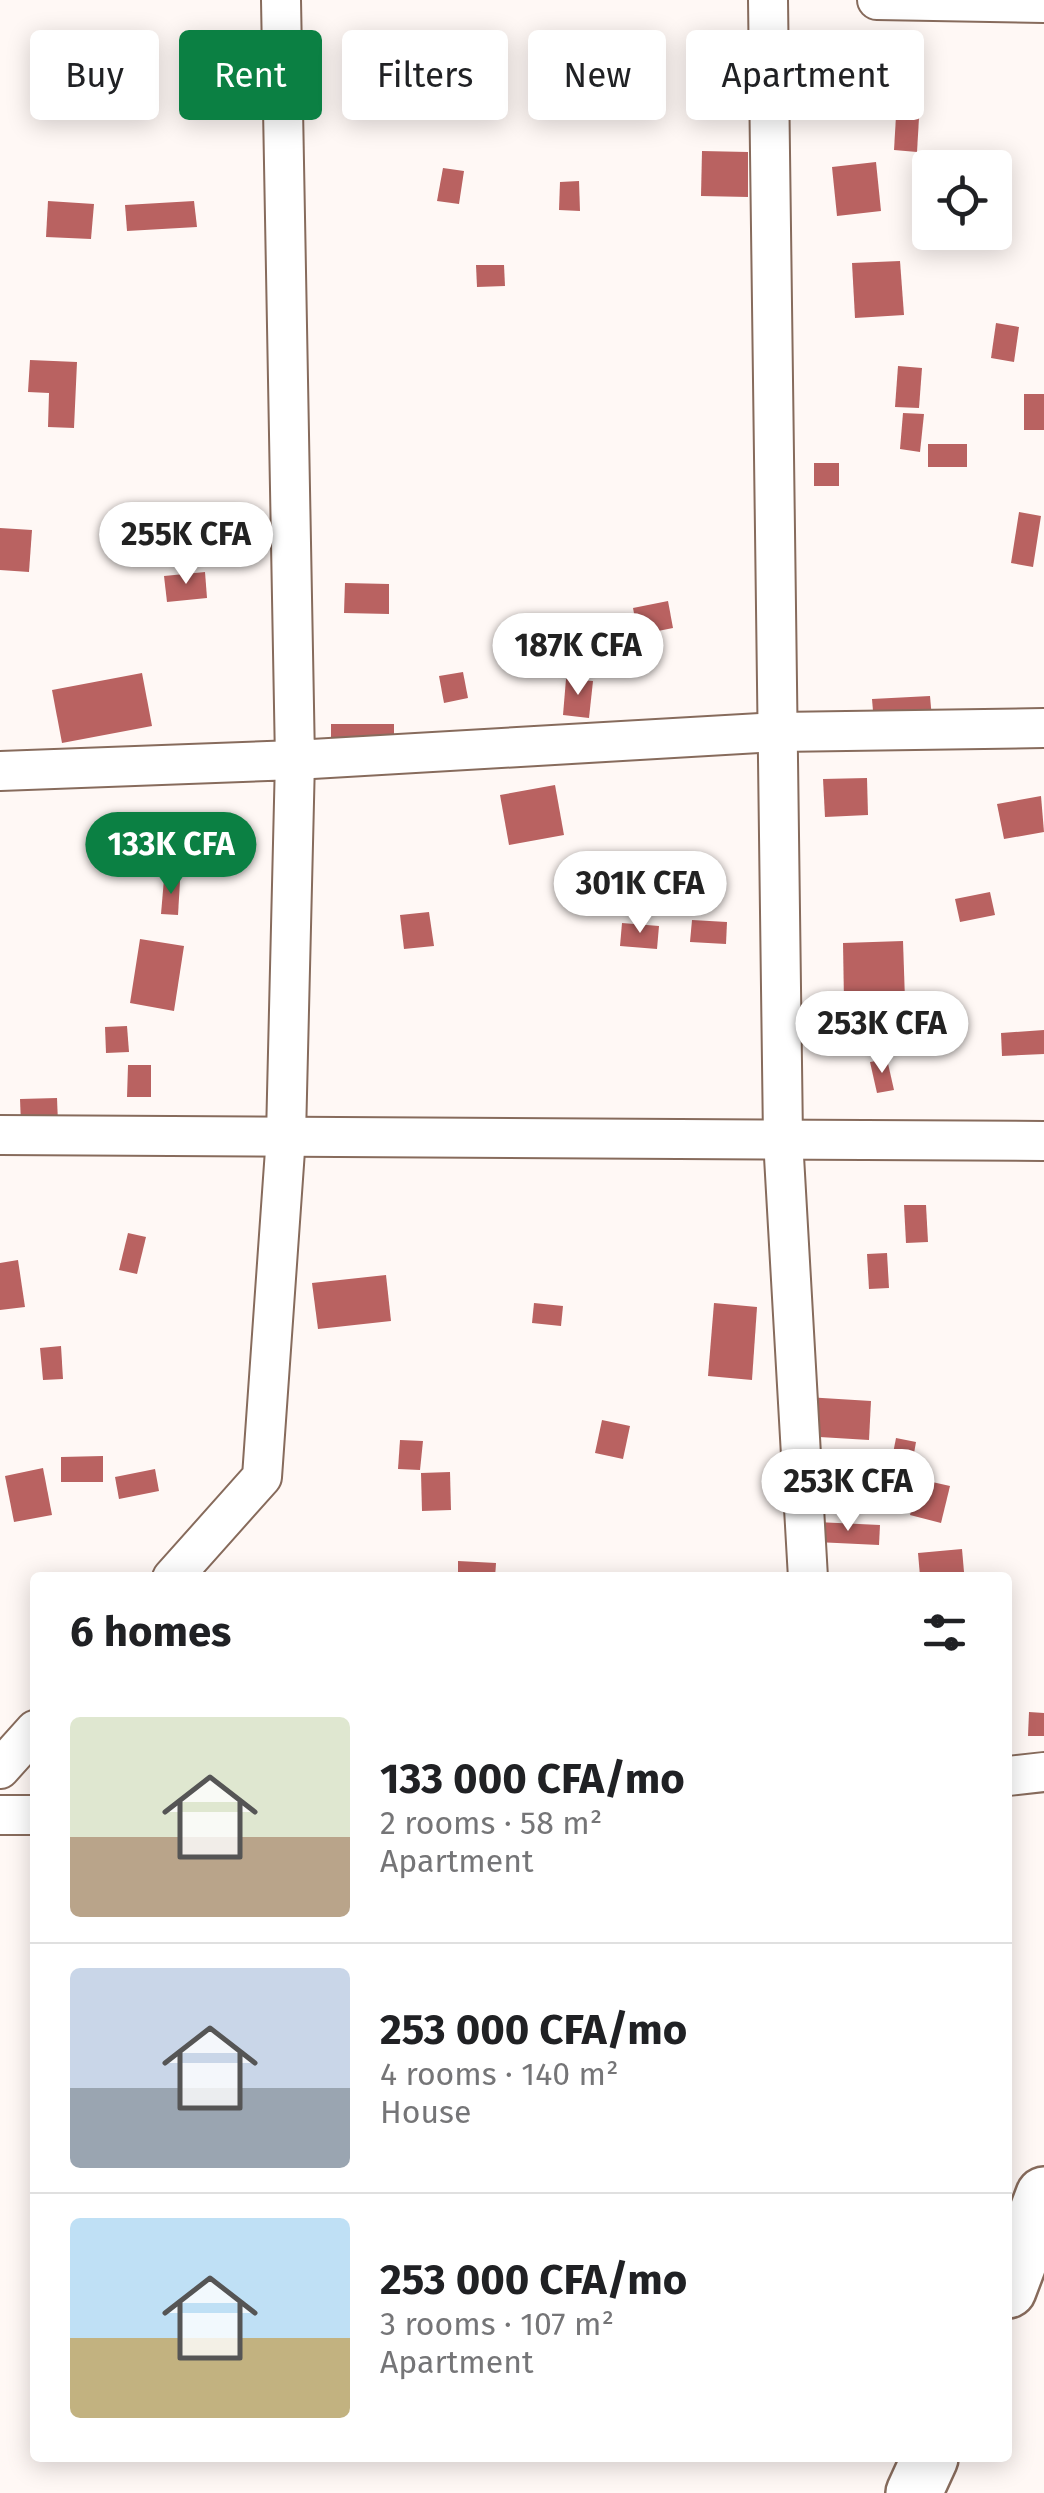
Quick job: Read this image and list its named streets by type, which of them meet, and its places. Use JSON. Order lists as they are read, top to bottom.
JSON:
{
  "page": {
    "chip": [
      "Buy",
      "Rent",
      "Filters",
      "New",
      "Apartment"
    ],
    "price": [
      "255K CFA",
      "187K CFA",
      "133K CFA",
      "301K CFA",
      "253K CFA",
      "253K CFA"
    ],
    "heading": "6 homes",
    "list": [
      {
        "name": "133 000 CFA/mo",
        "note": "2 rooms · 58 m² · Apartment"
      },
      {
        "name": "253 000 CFA/mo",
        "note": "4 rooms · 140 m² · House"
      },
      {
        "name": "253 000 CFA/mo",
        "note": "3 rooms · 107 m² · Apartment"
      }
    ]
  }
}
